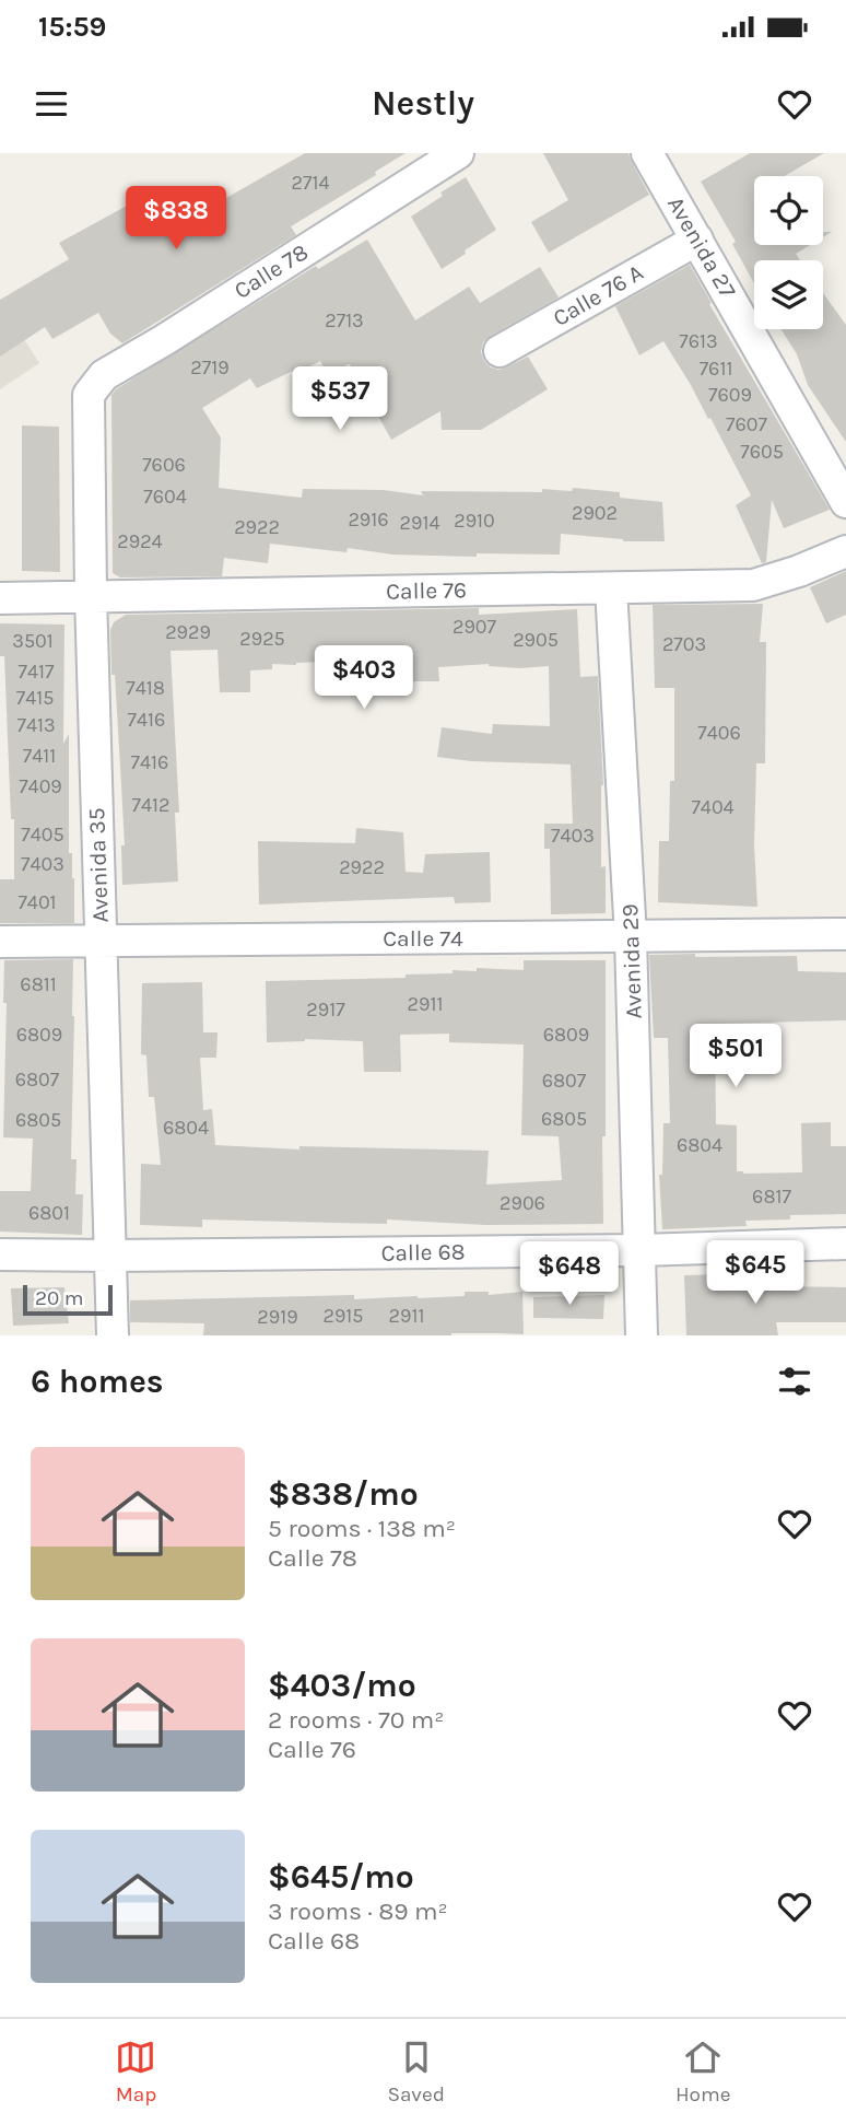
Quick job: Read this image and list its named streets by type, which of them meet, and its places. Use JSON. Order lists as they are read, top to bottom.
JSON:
{
  "streets": {
    "street": [
      "Avenida 27",
      "Calle 78",
      "Calle 76 A",
      "Calle 76",
      "Avenida 35",
      "Calle 74",
      "Avenida 29",
      "Calle 68"
    ]
  },
  "crossings": [
    ["Avenida 27", "Calle 76 A"],
    ["Calle 78", "Avenida 35"],
    ["Calle 76", "Avenida 35"],
    ["Calle 76", "Avenida 29"],
    ["Avenida 35", "Calle 74"],
    ["Avenida 35", "Calle 68"],
    ["Calle 74", "Avenida 29"],
    ["Avenida 29", "Calle 68"]
  ],
  "house_numbers": [
    "2714",
    "2713",
    "7613",
    "2719",
    "7611",
    "7609",
    "7607",
    "7605",
    "7606",
    "7604",
    "2902",
    "2916",
    "2910",
    "2914",
    "2922",
    "2924",
    "2907",
    "2929",
    "2925",
    "2905",
    "3501",
    "2703",
    "7417",
    "7418",
    "7415",
    "7416",
    "7413",
    "7406",
    "7411",
    "7416",
    "7409",
    "7412",
    "7404",
    "7405",
    "7403",
    "7403",
    "2922",
    "7401",
    "6811",
    "2911",
    "2917",
    "6809",
    "6809",
    "6807",
    "6807",
    "6805",
    "6805",
    "6804",
    "6804",
    "6817",
    "2906",
    "6801",
    "2915",
    "2911",
    "2919"
  ],
  "scale_bar": "20 m",
  "page": {
    "status": "15:59",
    "header": "Nestly",
    "price": [
      "$838",
      "$537",
      "$403",
      "$501",
      "$645",
      "$648"
    ],
    "scale": "20 m",
    "heading": "6 homes",
    "list": [
      {
        "name": "$838/mo",
        "note": "5 rooms · 138 m² · Calle 78"
      },
      {
        "name": "$403/mo",
        "note": "2 rooms · 70 m² · Calle 76"
      },
      {
        "name": "$645/mo",
        "note": "3 rooms · 89 m² · Calle 68"
      }
    ],
    "tabs": ["Map", "Saved", "Home"]
  }
}
